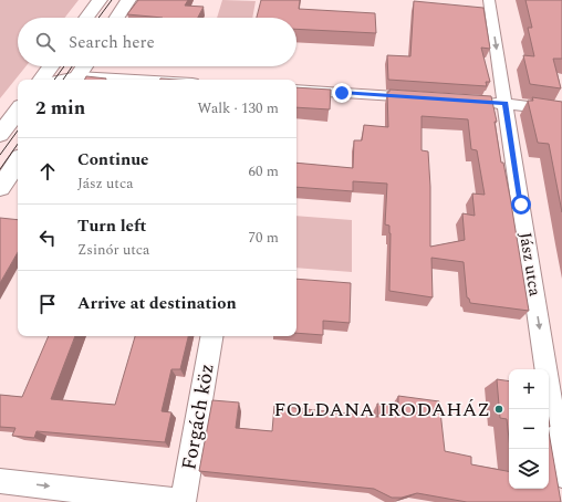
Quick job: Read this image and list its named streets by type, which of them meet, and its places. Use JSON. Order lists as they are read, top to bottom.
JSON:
{
  "streets": {
    "street": ["Jász utca", "Forgách köz"]
  },
  "one_way": ["Jász utca"],
  "places": ["FOLDANA IRODAHÁZ"],
  "page": {
    "search": "Search here",
    "heading": ["2 min", "Walk · 130 m"],
    "list": [
      ["Continue", "Jász utca", "60 m"],
      ["Turn left", "Zsinór utca", "70 m"],
      "Arrive at destination"
    ],
    "map_buttons": ["+", "−"]
  }
}
